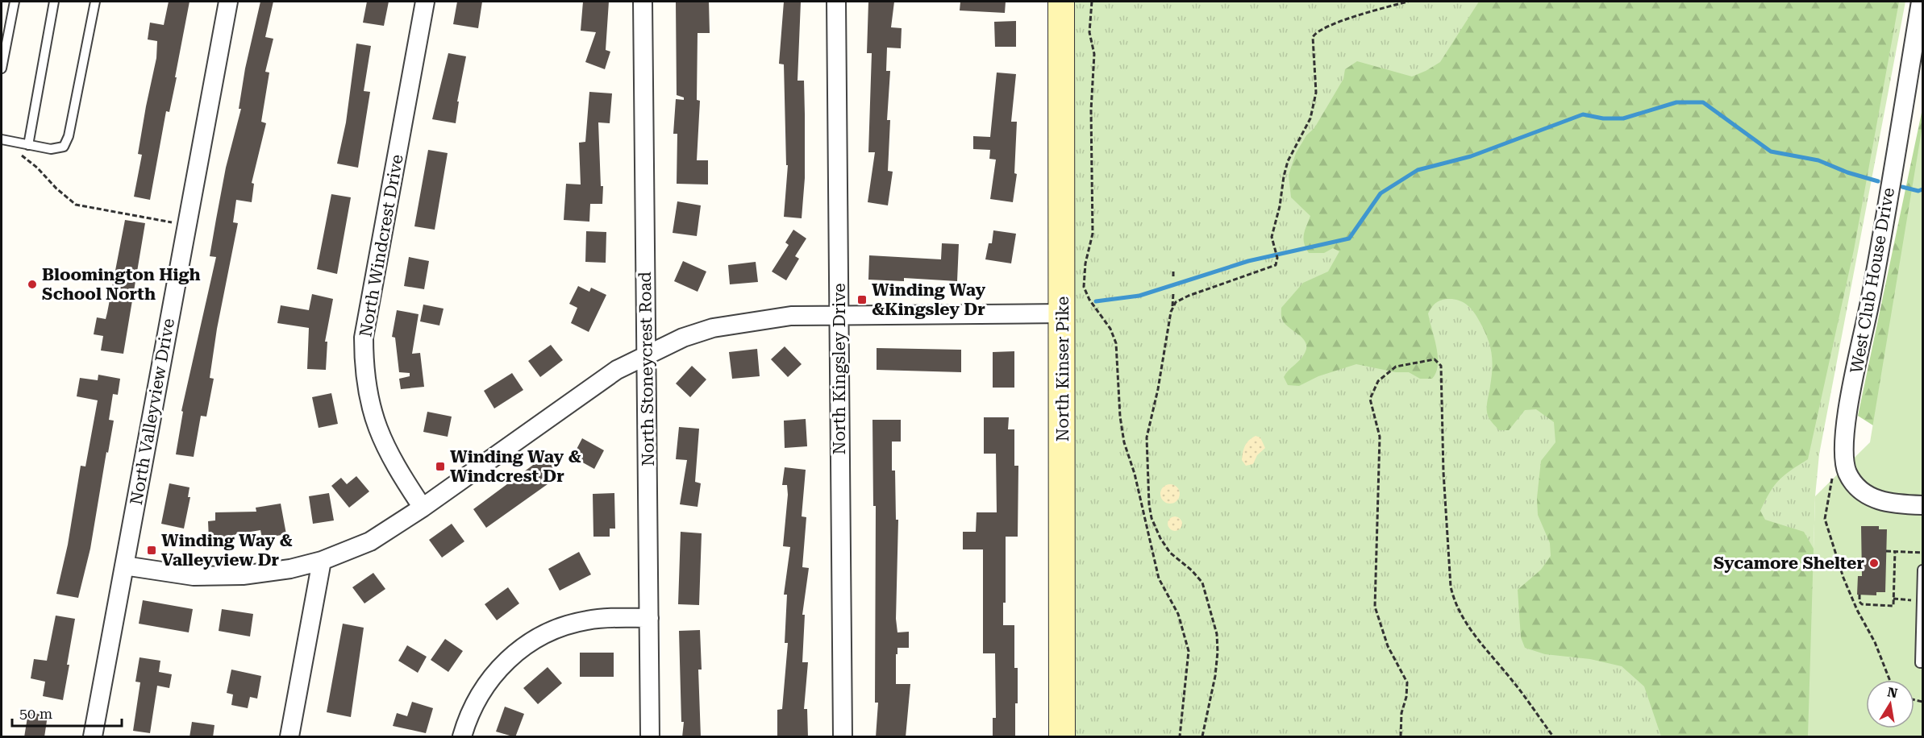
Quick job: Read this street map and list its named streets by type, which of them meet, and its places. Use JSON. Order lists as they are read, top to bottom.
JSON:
{
  "streets": {
    "street": [
      "North Windcrest Drive",
      "West Club House Drive",
      "North Stoneycrest Road",
      "North Kingsley Drive",
      "North Kinser Pike",
      "North Valleyview Drive"
    ]
  },
  "places": {
    "other": ["Bloomington High School North", "Sycamore Shelter"],
    "transit": ["Winding Way &Kingsley Dr", "Winding Way & Windcrest Dr", "Winding Way & Valleyview Dr"]
  },
  "scale_bar": "50 m",
  "north": "top"
}
